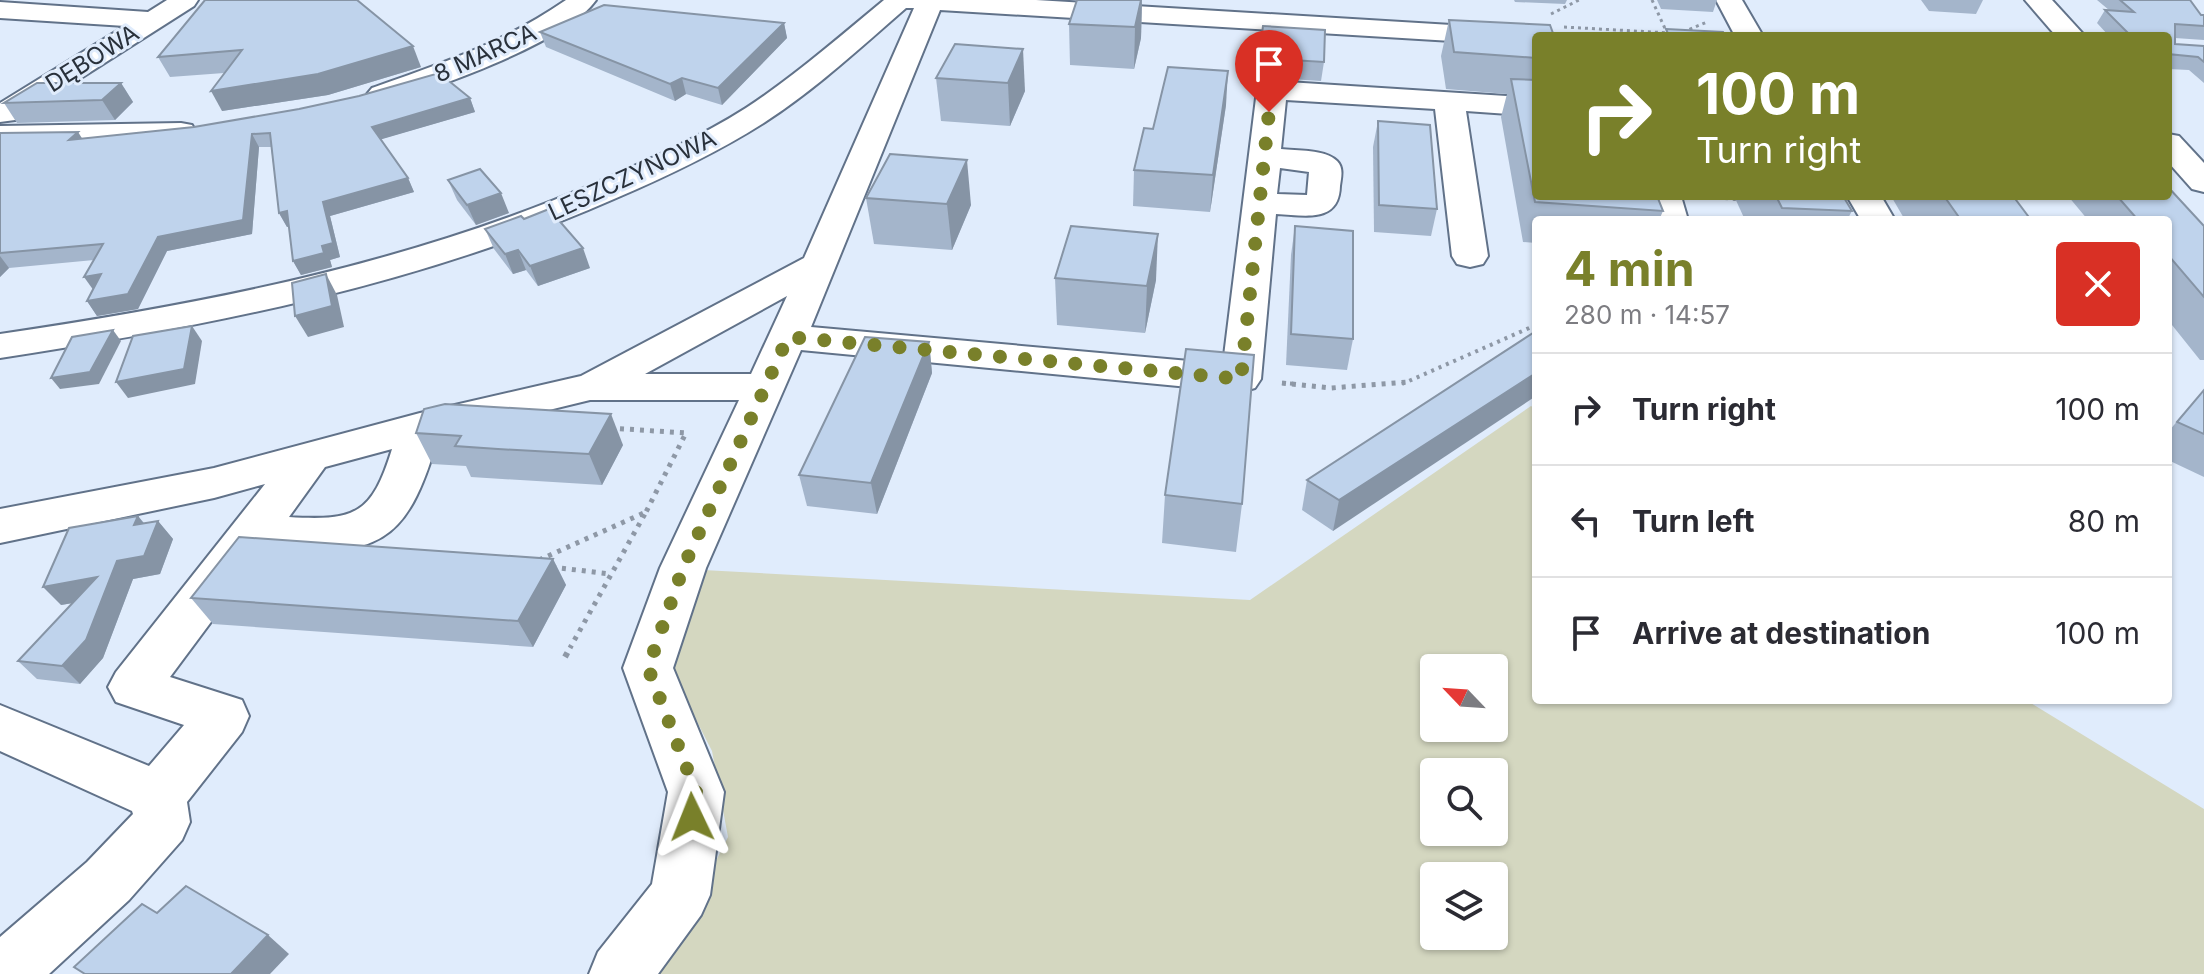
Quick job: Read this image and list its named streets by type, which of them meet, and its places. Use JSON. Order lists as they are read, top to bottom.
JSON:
{
  "streets": {
    "street": ["8 MARCA", "DĘBOWA", "LESZCZYNOWA"]
  },
  "north": "top left",
  "page": {
    "turn": ["100 m", "Turn right"],
    "heading": ["4 min", "280 m · 14:57"],
    "list": [
      {
        "name": "Turn right",
        "value": "100 m"
      },
      {
        "name": "Turn left",
        "value": "80 m"
      },
      {
        "name": "Arrive at destination",
        "value": "100 m"
      }
    ]
  }
}
